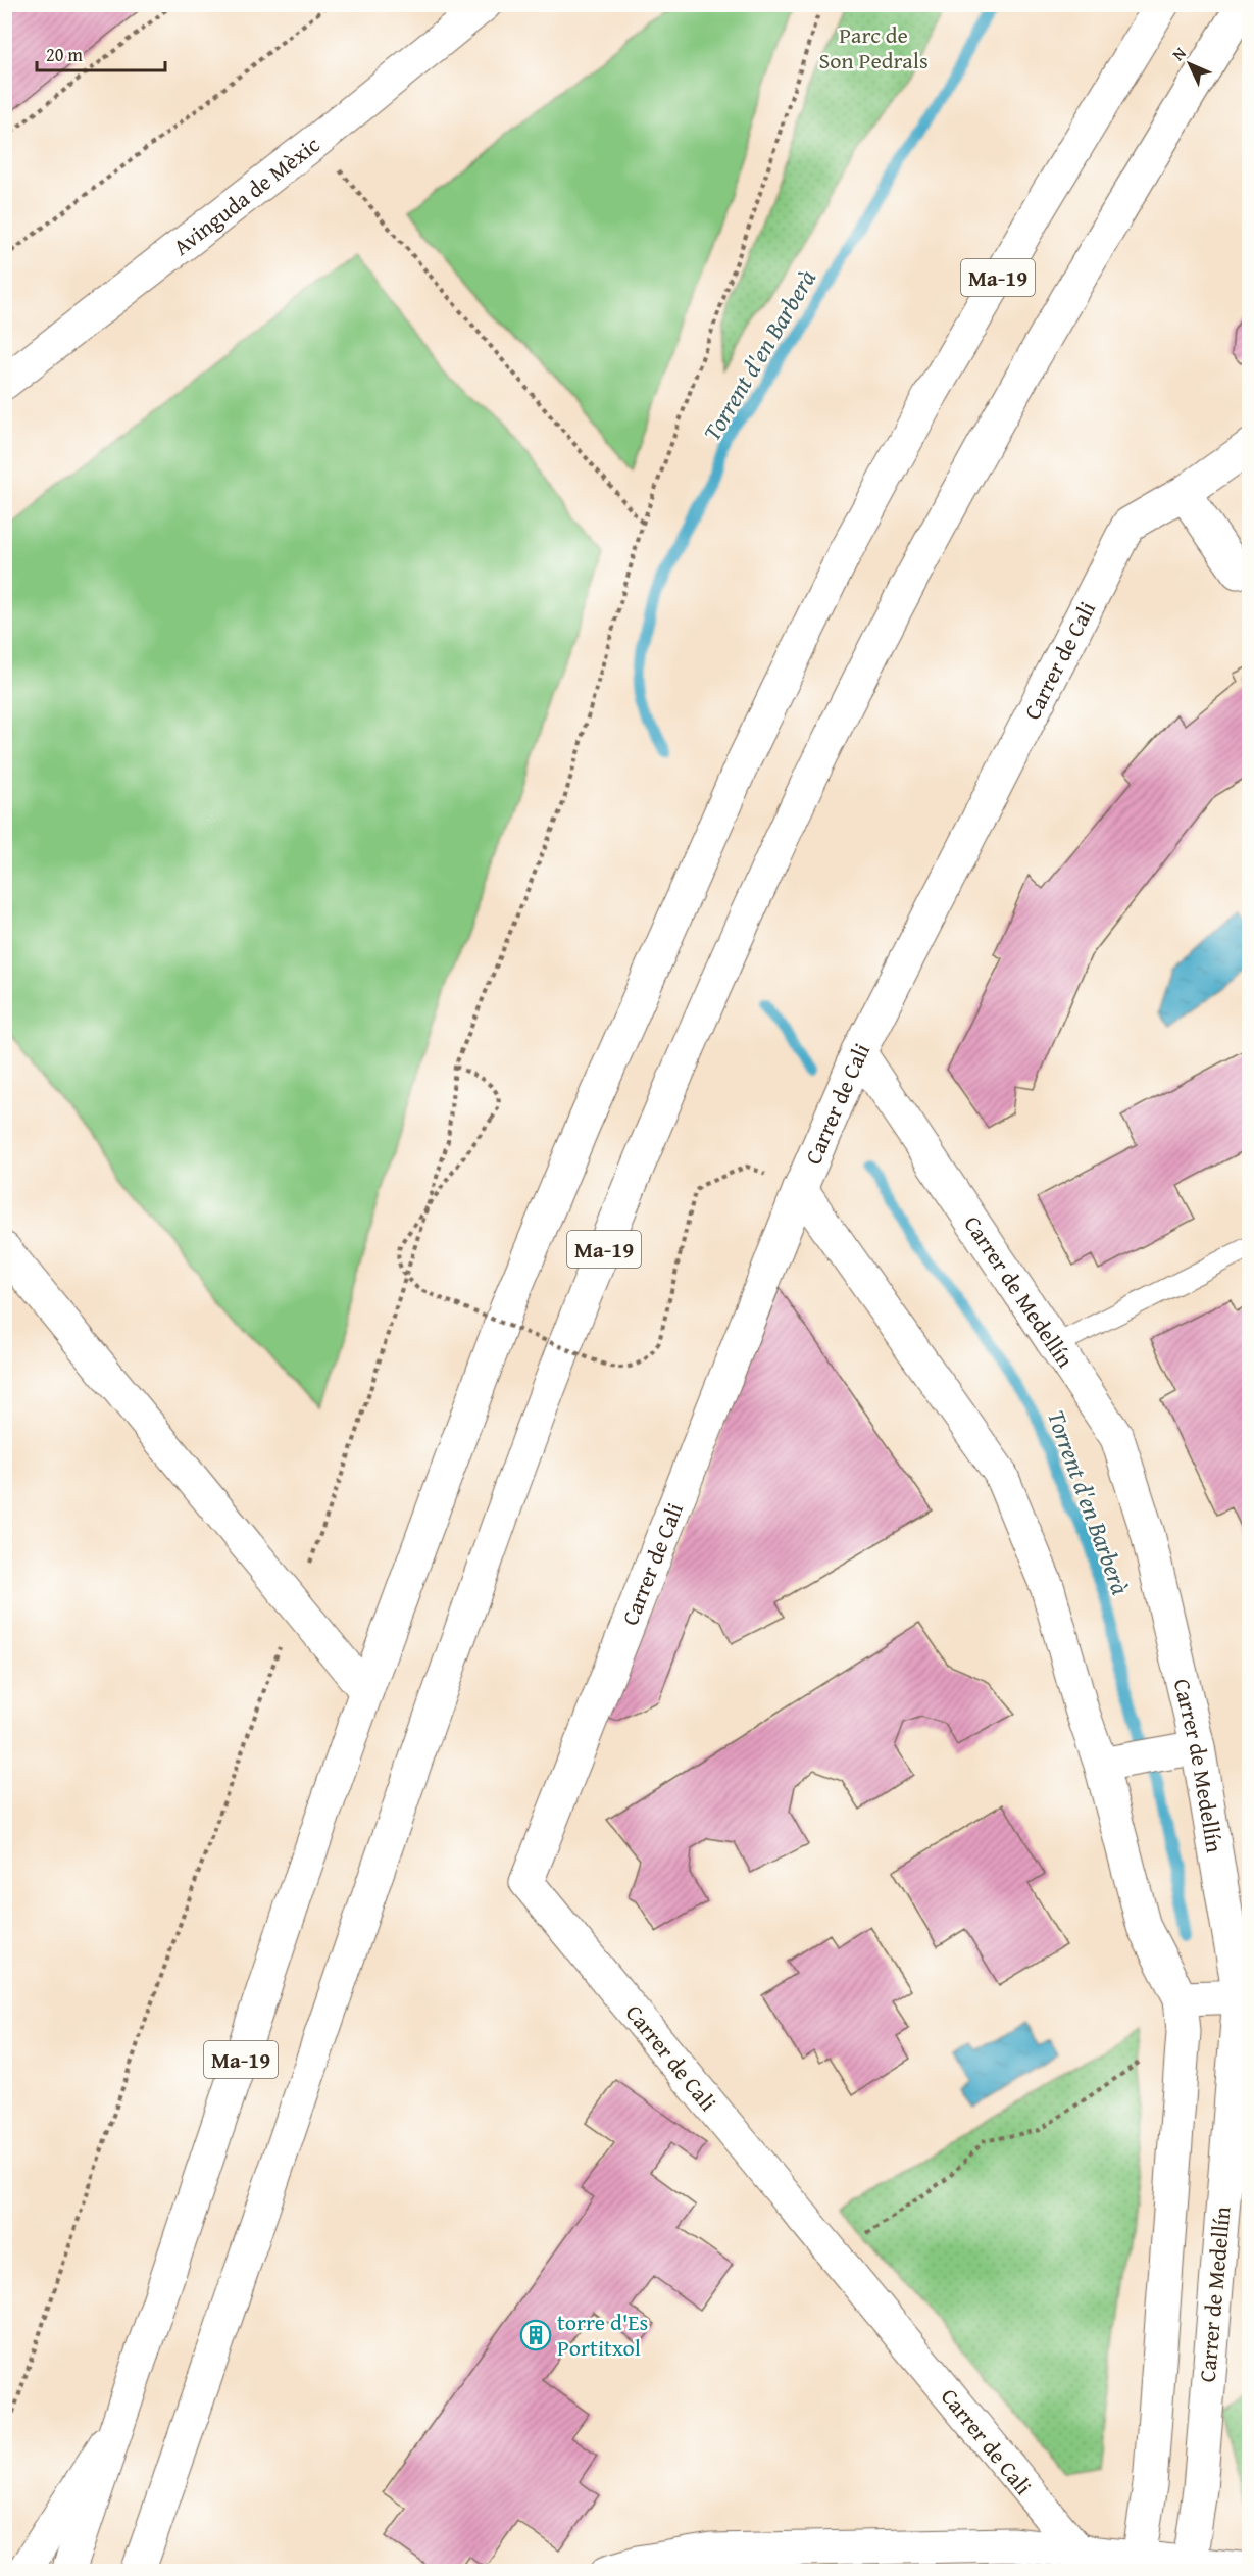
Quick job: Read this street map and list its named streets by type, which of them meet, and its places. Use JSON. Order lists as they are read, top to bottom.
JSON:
{
  "streets": {
    "main road": [
      "Avinguda de Mèxic",
      "Ma-19",
      "Carrer de Cali",
      "Carrer de Medellín"
    ]
  },
  "crossings": [
    ["Carrer de Cali", "Carrer de Medellín"]
  ],
  "water": ["Torrent d'en Barberà"],
  "parks": ["Parc de Son Pedrals"],
  "places": {
    "building": ["torre d'Es Portitxol"]
  },
  "scale_bar": "20 m",
  "north": "top left"
}
